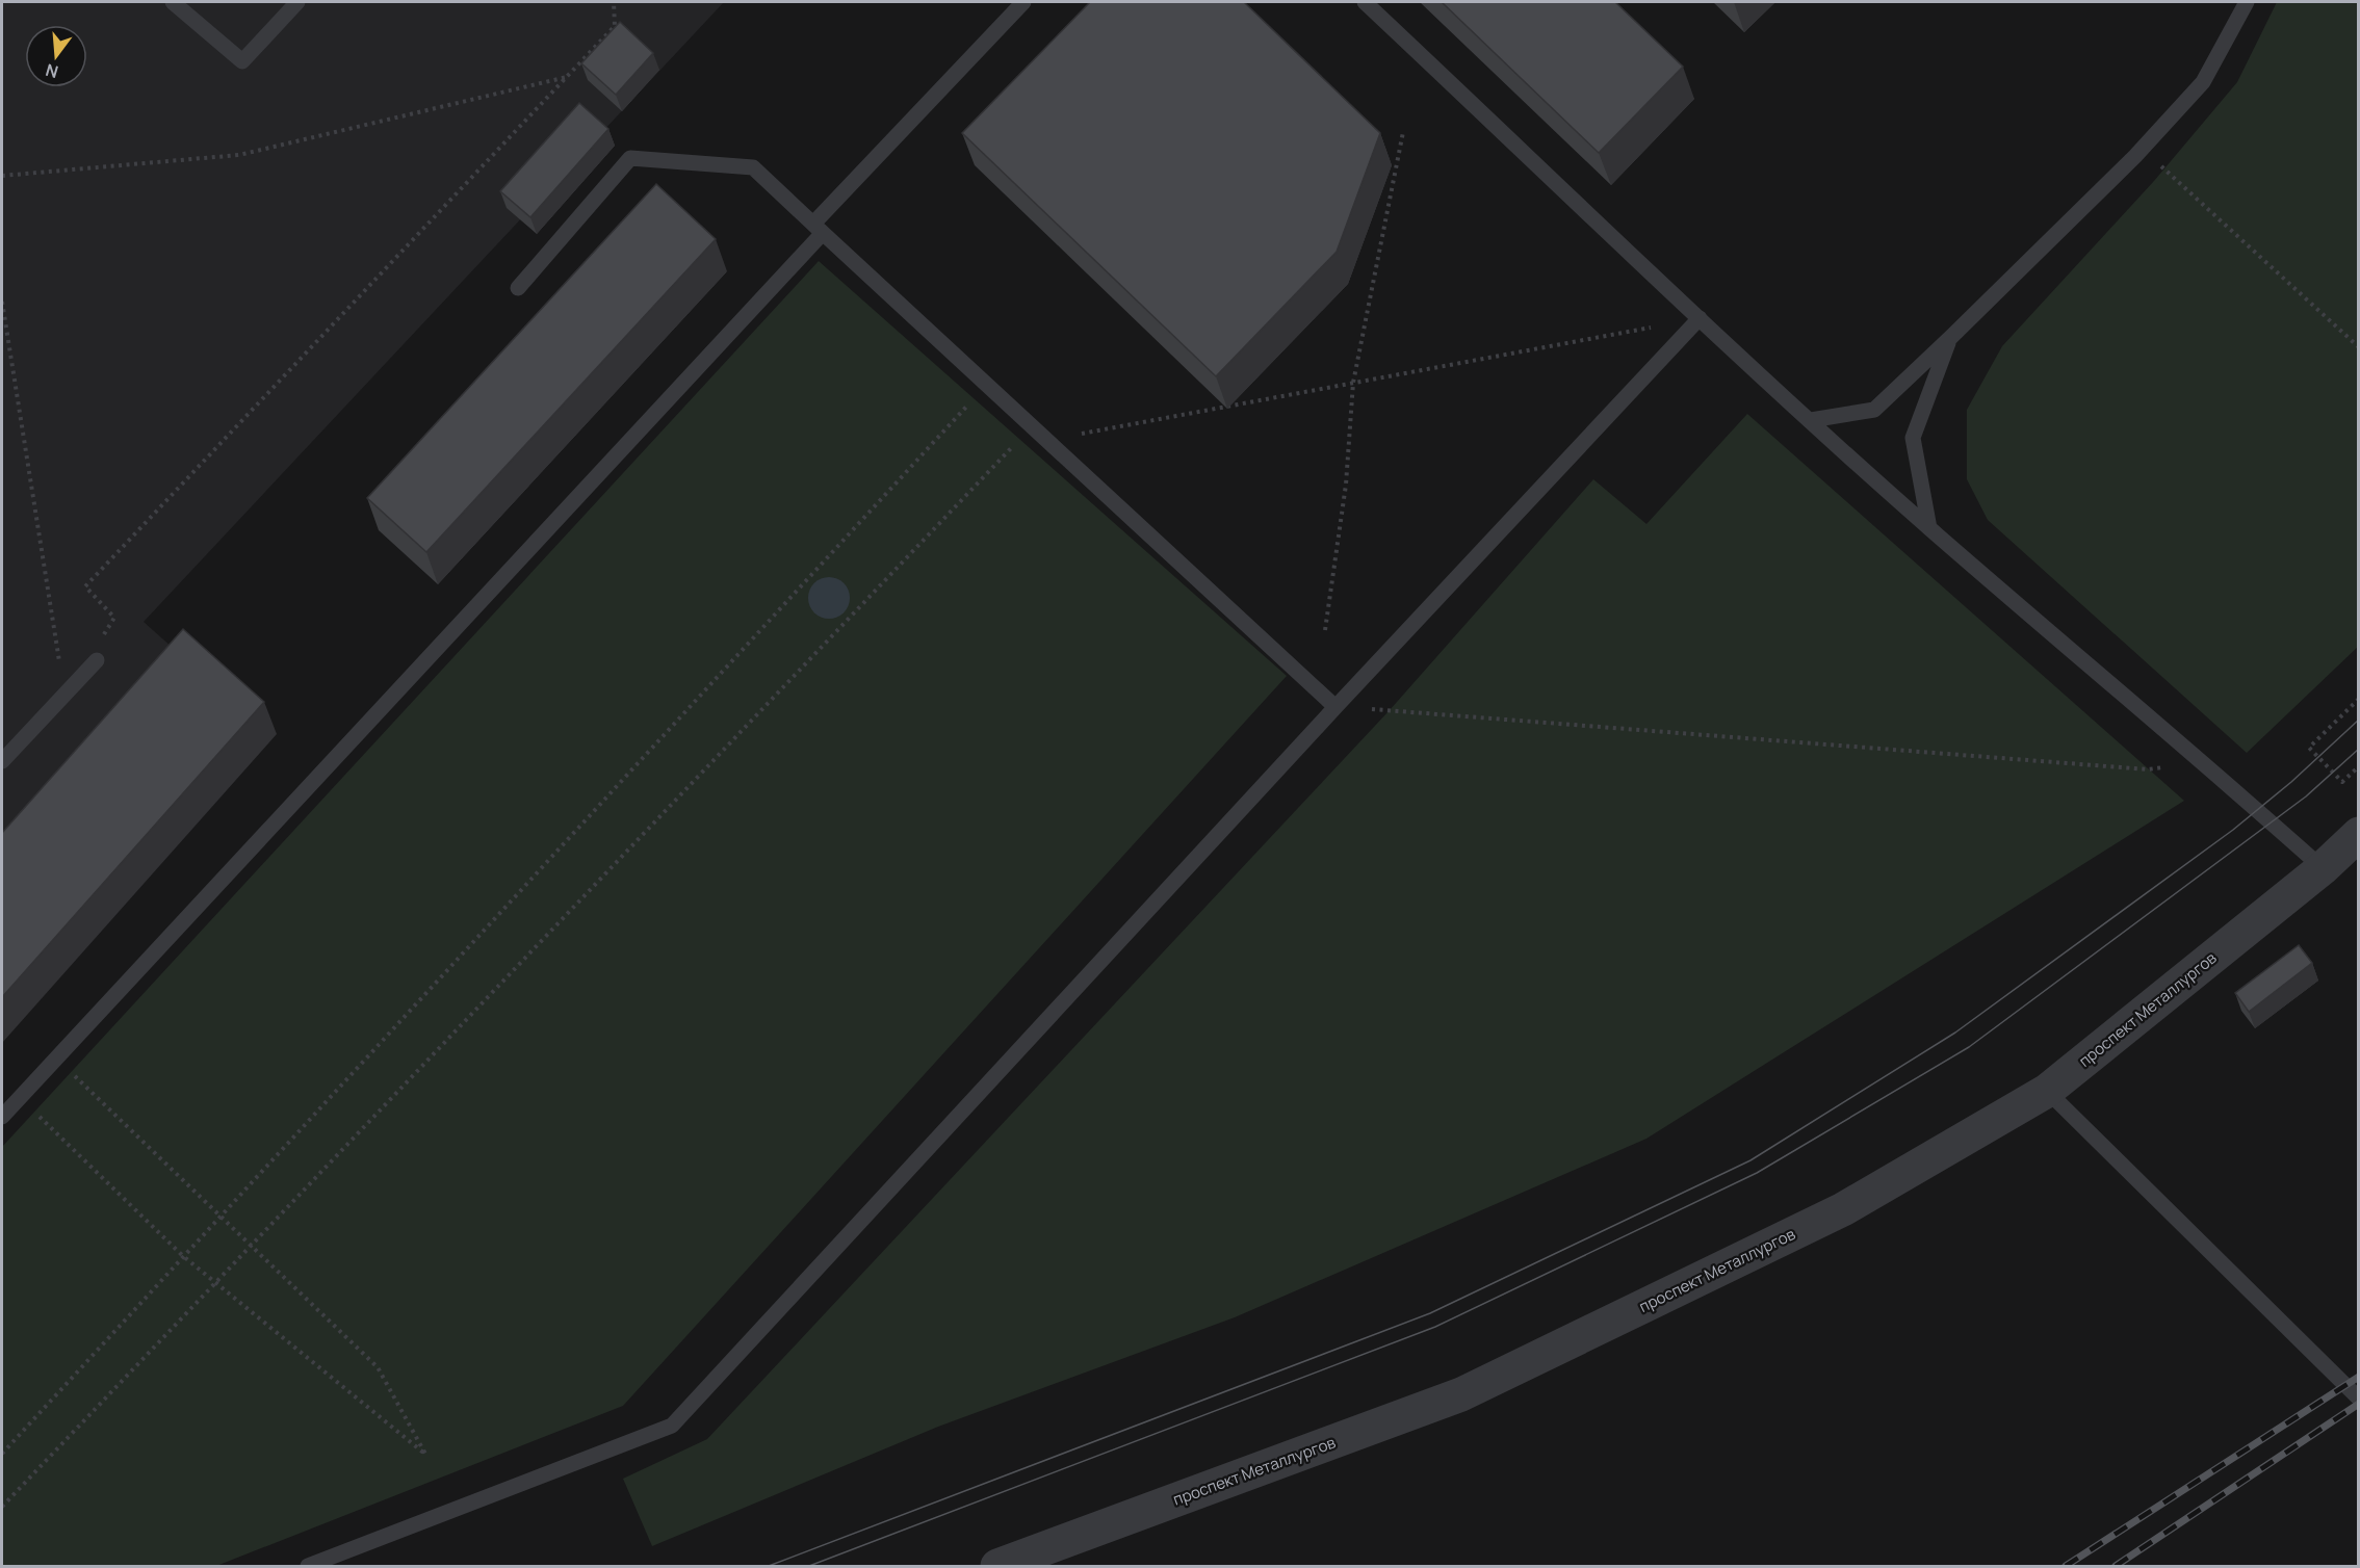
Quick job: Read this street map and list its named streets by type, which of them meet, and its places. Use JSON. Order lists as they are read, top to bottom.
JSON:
{
  "streets": {
    "street": ["проспект Металлургов"]
  },
  "north": "bottom"
}
